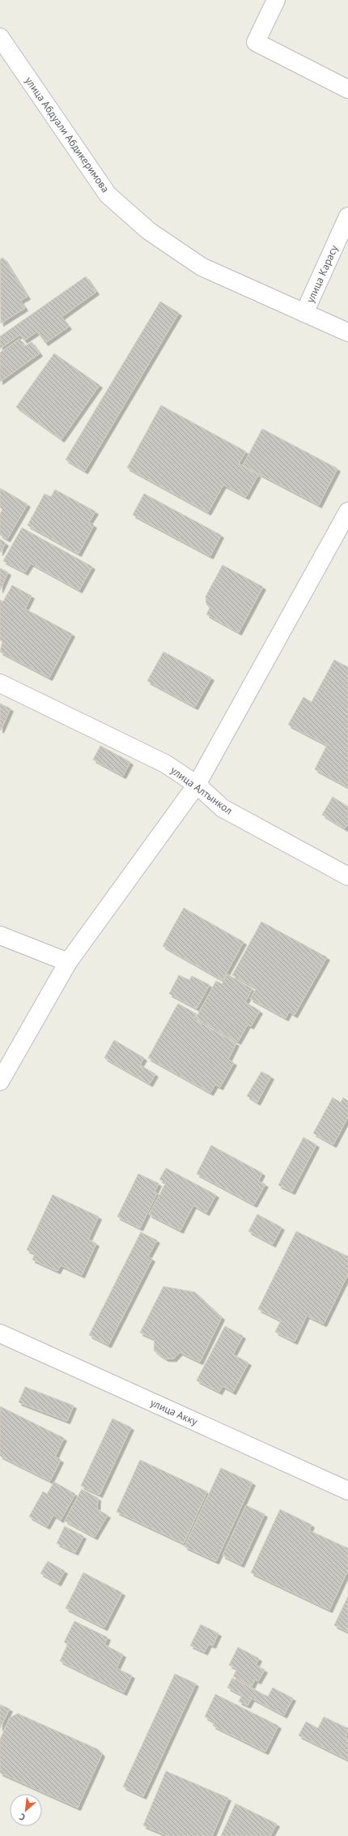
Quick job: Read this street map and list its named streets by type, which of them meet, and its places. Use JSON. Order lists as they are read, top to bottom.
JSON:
{
  "streets": {
    "street": [
      "улица Абдуали Абдикеримова",
      "улица Карасу",
      "улица Алтынкол",
      "улица Акку"
    ]
  },
  "crossings": [
    ["улица Абдуали Абдикеримова", "улица Карасу"]
  ],
  "north": "bottom left"
}
